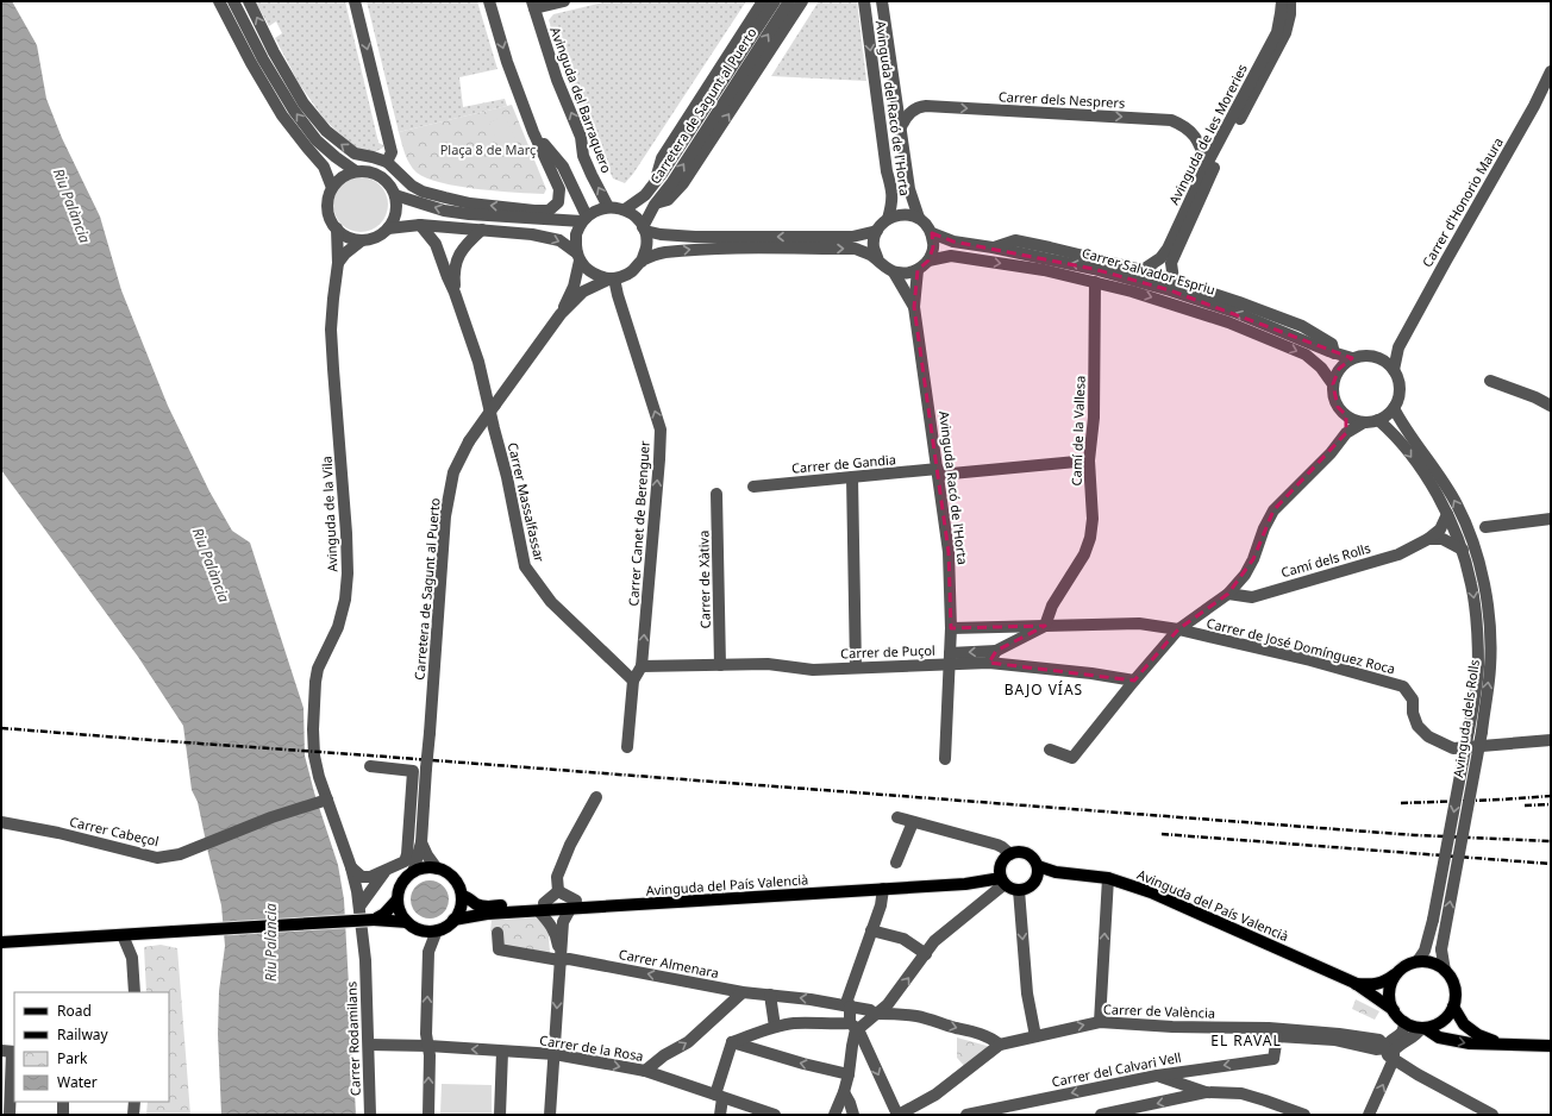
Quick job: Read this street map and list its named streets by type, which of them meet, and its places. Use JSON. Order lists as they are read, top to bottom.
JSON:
{
  "streets": {
    "main road": ["Avinguda del País Valencià"],
    "street": [
      "Avinguda del Barraquero",
      "Carrer dels Nesprers",
      "Carretera de Sagunt al Puerto",
      "Avinguda del Racó de l'Horta",
      "Avinguda de les Moreries",
      "Carrer d'Honorio Maura",
      "Carrer Salvador Espriu",
      "Camí de la Vallesa",
      "Carrer de Gandia",
      "Avinguda Racó de l'Horta",
      "Carrer Massalfassar",
      "Avinguda de la Vila",
      "Carrer Canet de Berenguer",
      "Camí dels Rolls",
      "Carrer de Xàtiva",
      "Carrer de José Domínguez Roca",
      "Carrer de Puçol",
      "Avinguda dels Rolls",
      "Carrer Cabeçol",
      "Carrer Almenara",
      "Carrer de València",
      "Carrer Rodamilans",
      "Carrer de la Rosa",
      "Carrer del Calvari Vell"
    ]
  },
  "crossings": [
    ["Avinguda del Barraquero", "Carretera de Sagunt al Puerto"],
    ["Avinguda del Barraquero", "Carrer Canet de Berenguer"],
    ["Carrer dels Nesprers", "Avinguda del Racó de l'Horta"],
    ["Carrer dels Nesprers", "Avinguda de les Moreries"],
    ["Carretera de Sagunt al Puerto", "Carrer Canet de Berenguer"],
    ["Carretera de Sagunt al Puerto", "Avinguda del País Valencià"],
    ["Avinguda del Racó de l'Horta", "Carrer Salvador Espriu"],
    ["Avinguda del Racó de l'Horta", "Avinguda Racó de l'Horta"],
    ["Carrer d'Honorio Maura", "Carrer Salvador Espriu"],
    ["Carrer d'Honorio Maura", "Avinguda dels Rolls"],
    ["Carrer Salvador Espriu", "Camí de la Vallesa"],
    ["Carrer Salvador Espriu", "Avinguda Racó de l'Horta"],
    ["Carrer Salvador Espriu", "Avinguda dels Rolls"],
    ["Camí de la Vallesa", "Carrer de Gandia"],
    ["Carrer de Gandia", "Avinguda Racó de l'Horta"],
    ["Avinguda Racó de l'Horta", "Carrer de Puçol"],
    ["Carrer Massalfassar", "Carrer Canet de Berenguer"],
    ["Avinguda de la Vila", "Carrer Cabeçol"],
    ["Avinguda de la Vila", "Carrer Rodamilans"],
    ["Carrer Canet de Berenguer", "Carrer de Puçol"],
    ["Camí dels Rolls", "Avinguda dels Rolls"],
    ["Carrer de Xàtiva", "Carrer de Puçol"],
    ["Avinguda dels Rolls", "Avinguda del País Valencià"],
    ["Carrer de València", "Carrer del Calvari Vell"],
    ["Carrer Rodamilans", "Carrer de la Rosa"]
  ],
  "one_way": ["Carrer dels Nesprers", "Carrer Canet de Berenguer"],
  "districts": ["BAJO VÍAS", "EL RAVAL"],
  "water": ["Riu Palància"],
  "parks": ["Plaça 8 de Març"],
  "legend": [
    "Road",
    "Railway",
    "Park",
    "Water"
  ]
}
